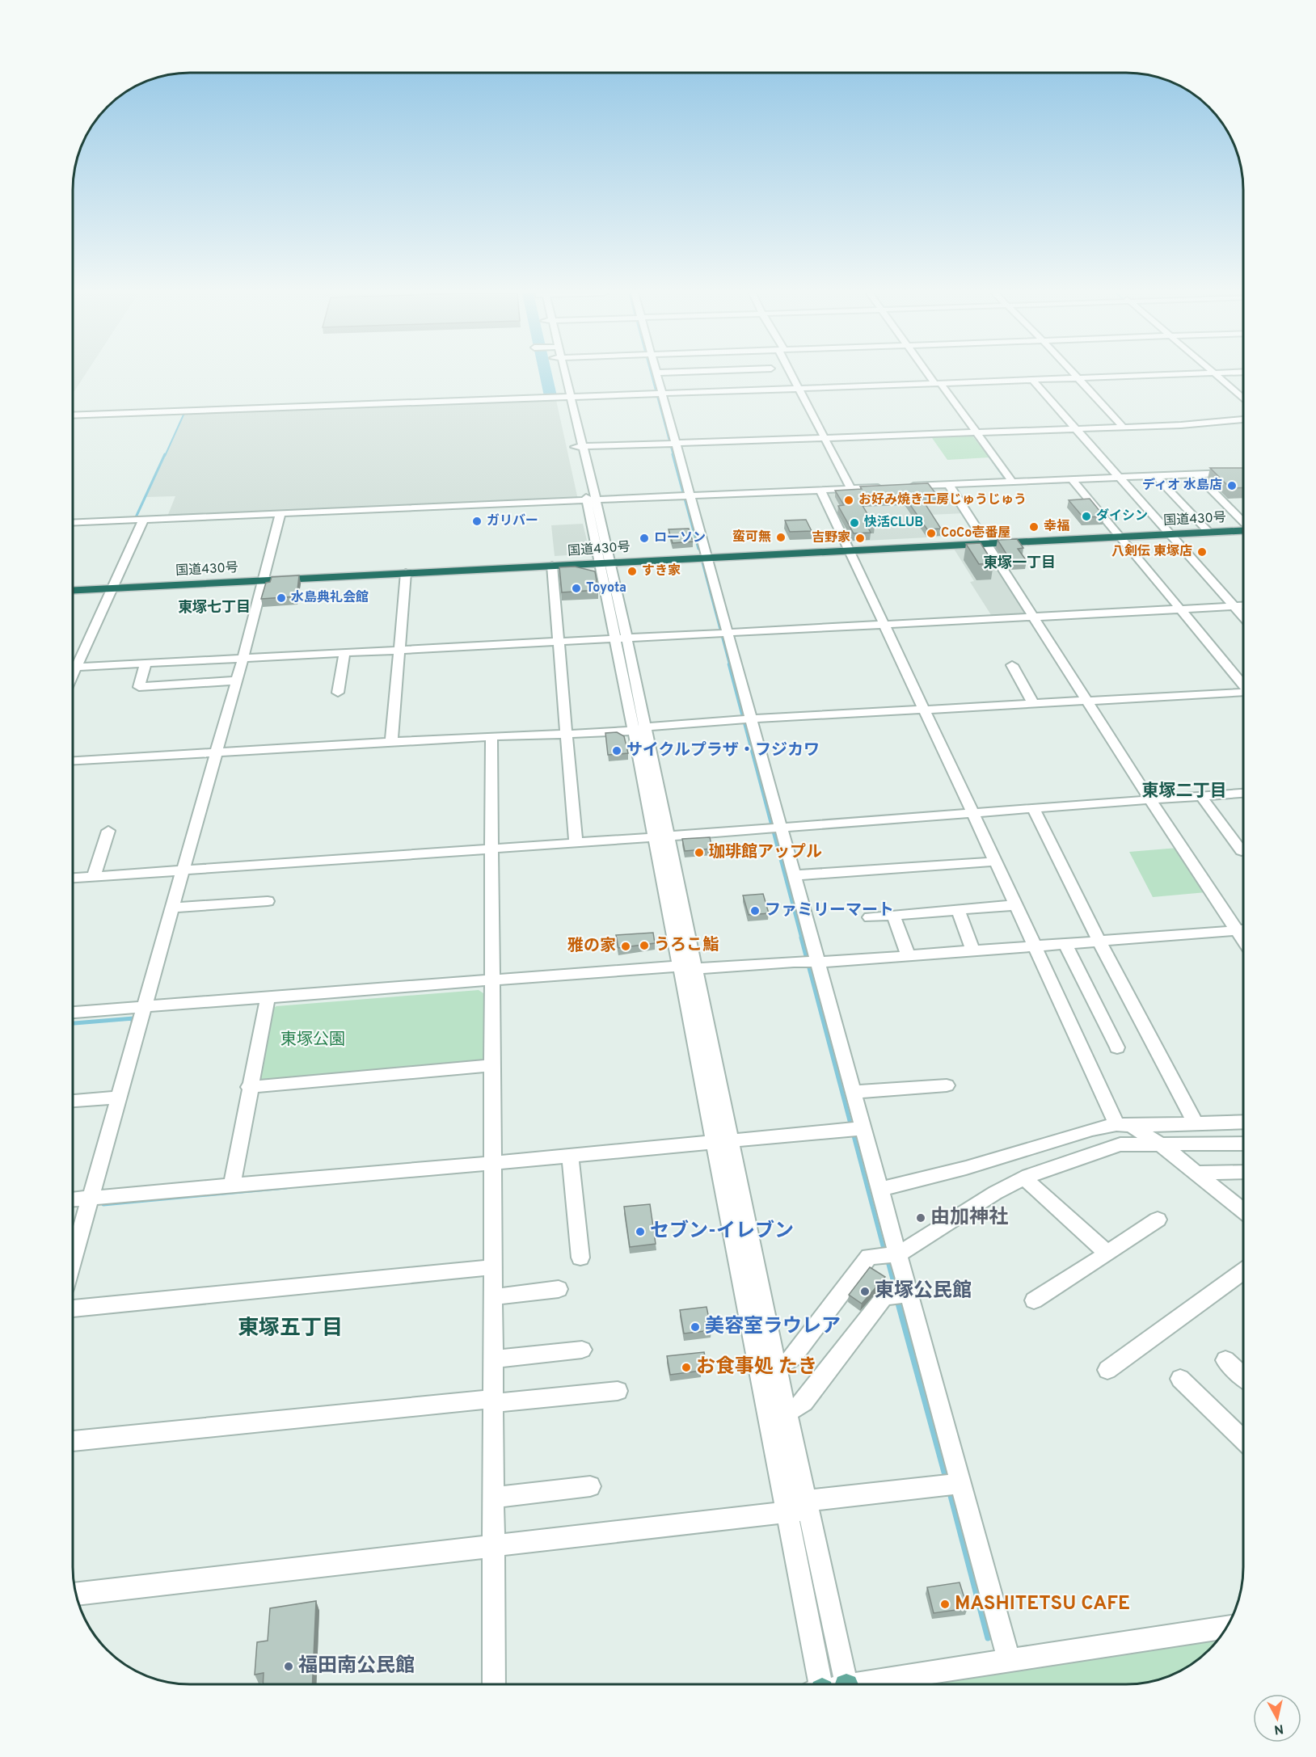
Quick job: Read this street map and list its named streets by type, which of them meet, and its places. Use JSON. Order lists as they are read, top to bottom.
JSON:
{
  "streets": {
    "highway": ["国道430号"]
  },
  "districts": [
    "東塚一丁目",
    "東塚七丁目",
    "東塚二丁目",
    "東塚五丁目"
  ],
  "parks": ["東塚公園"],
  "places": [
    "ディオ 水島店",
    "お好み焼き工房じゅうじゅう",
    "ダイシン",
    "ガリバー",
    "快活CLUB",
    "幸福",
    "CoCo壱番屋",
    "蛮可無",
    "ローソン",
    "吉野家",
    "八剣伝 東塚店",
    "すき家",
    "Toyota",
    "水島典礼会館",
    "サイクルプラザ・フジカワ",
    "珈琲館アップル",
    "ファミリーマート",
    "うろこ鮨",
    "雅の家",
    "由加神社",
    "セブン-イレブン",
    "東塚公民館",
    "美容室ラウレア",
    "お食事処 たき",
    "MASHITETSU CAFE",
    "福田南公民館"
  ],
  "north": "bottom"
}
